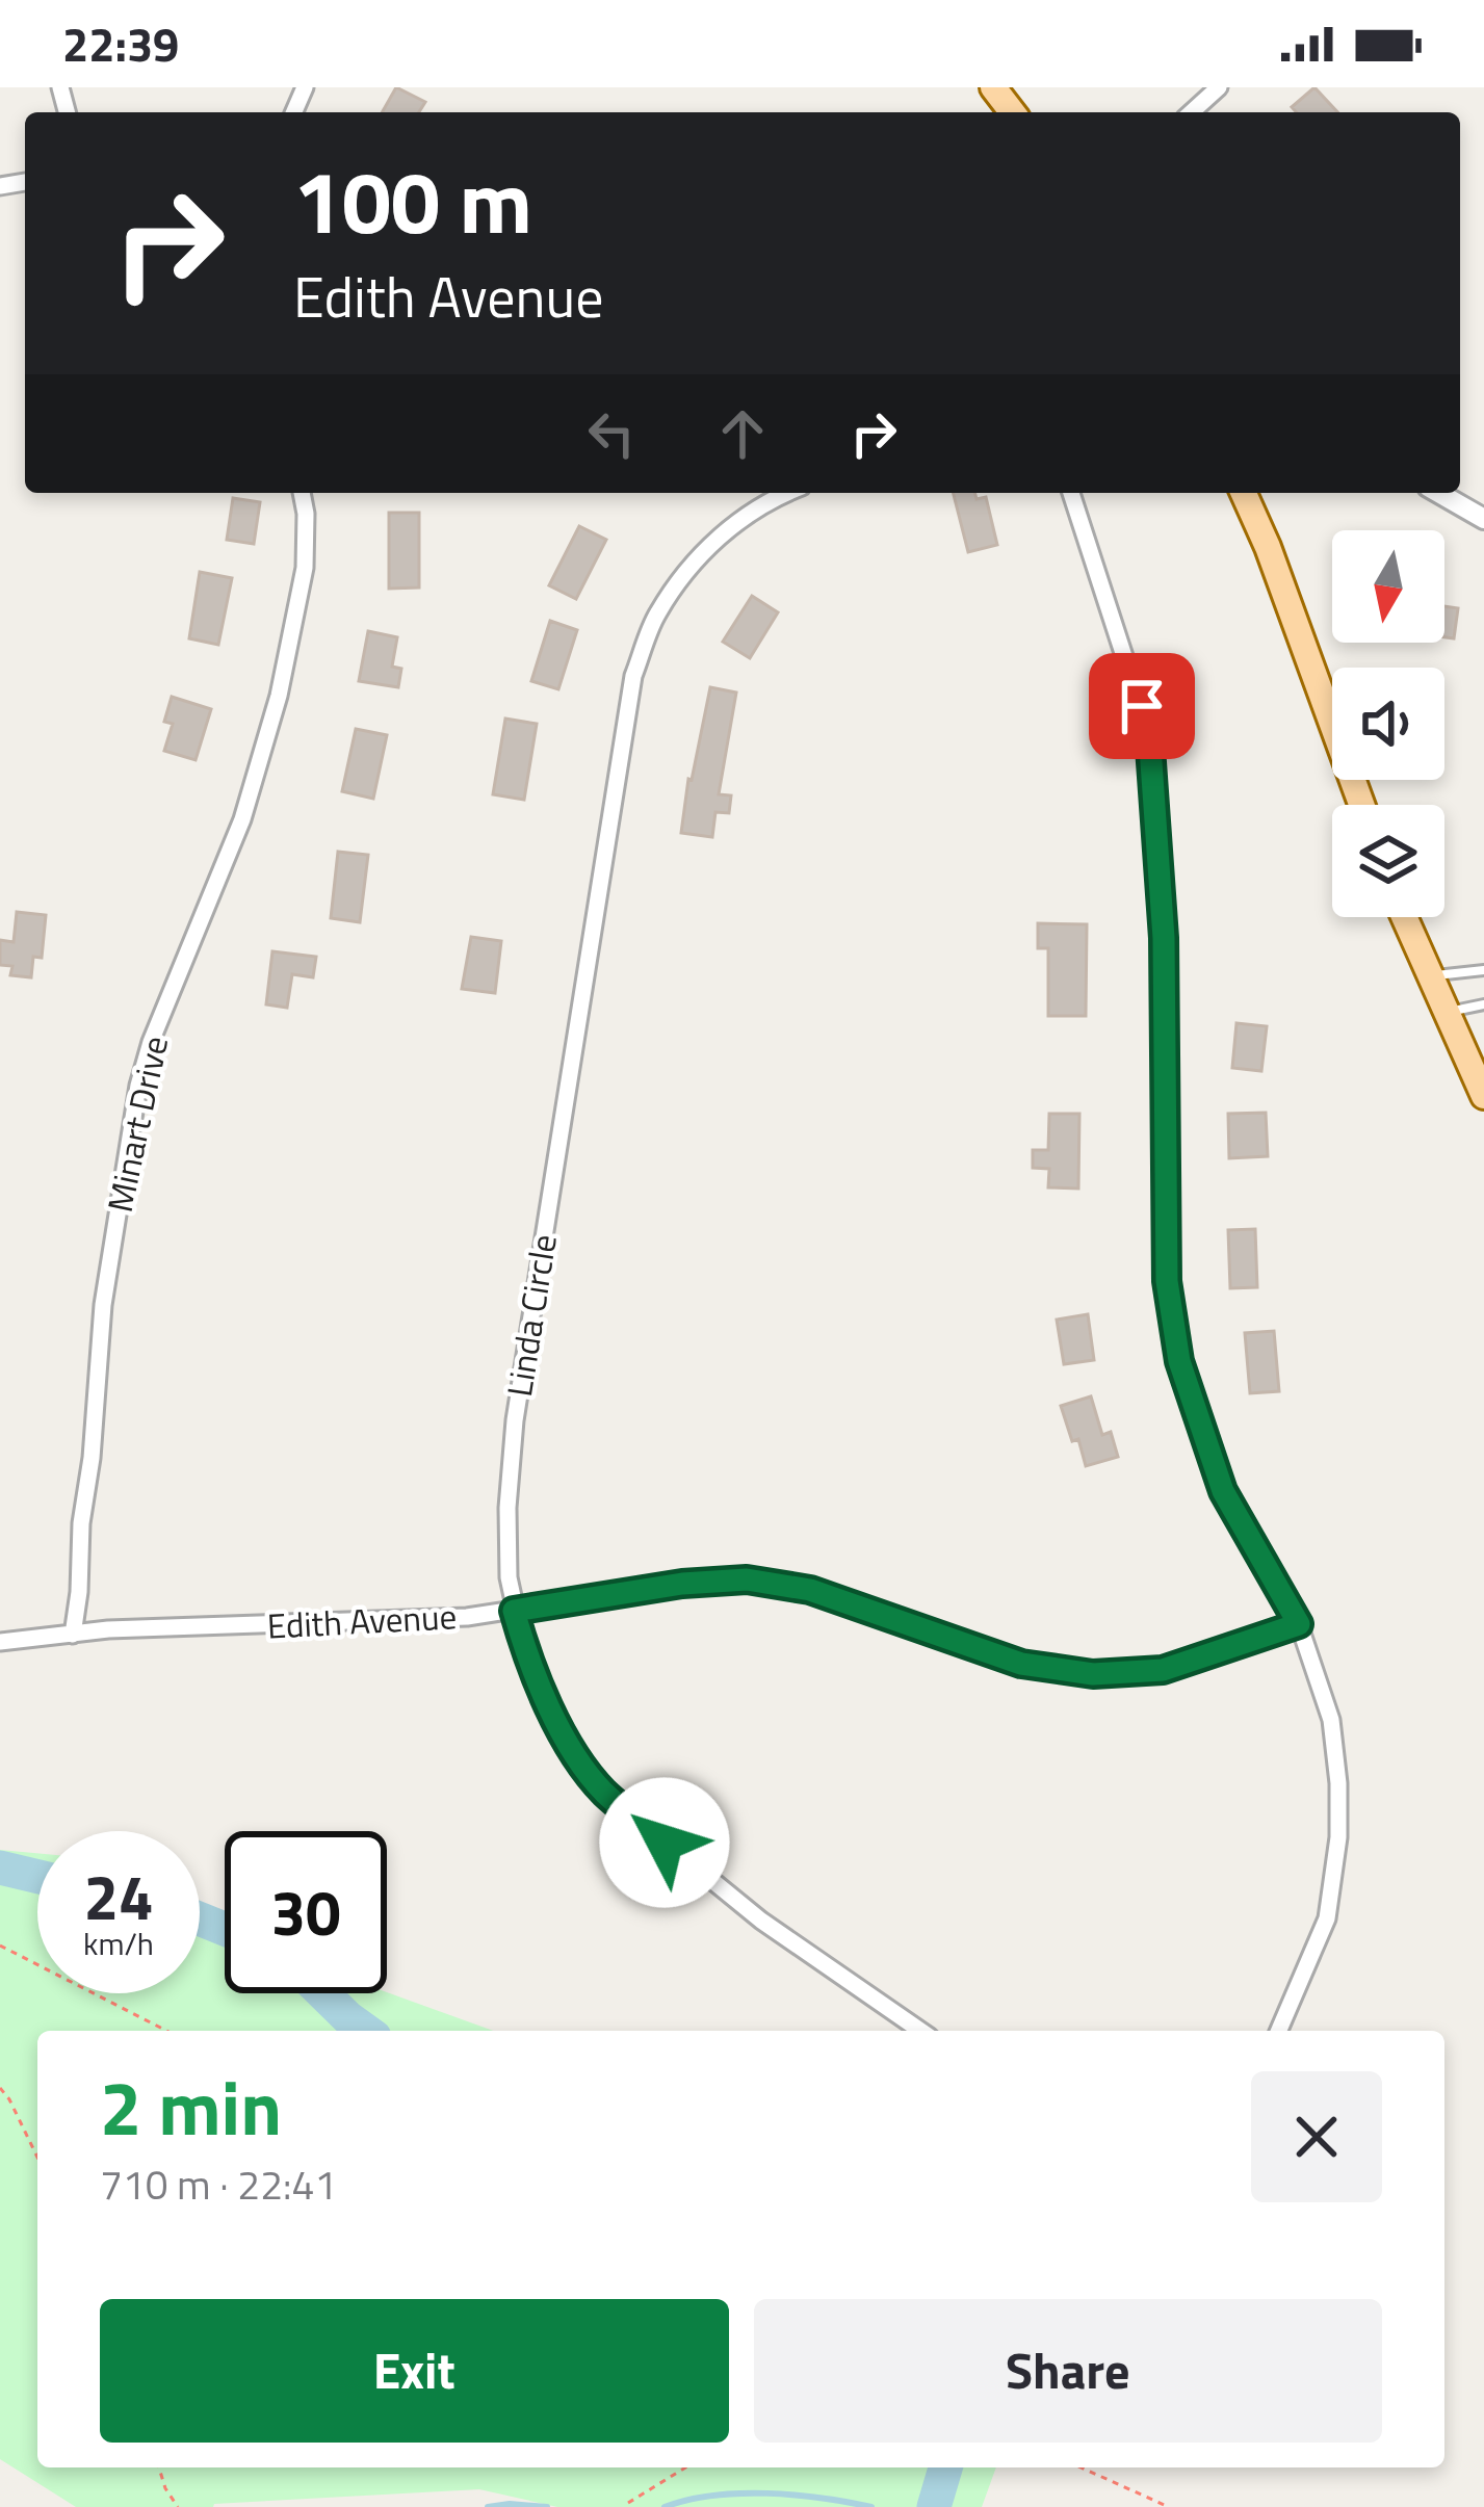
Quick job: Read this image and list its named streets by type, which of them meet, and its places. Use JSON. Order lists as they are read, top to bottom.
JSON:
{
  "streets": {
    "street": ["Minart Drive", "Linda Circle", "Edith Avenue"]
  },
  "crossings": [
    ["Minart Drive", "Edith Avenue"],
    ["Linda Circle", "Edith Avenue"]
  ],
  "north": "bottom",
  "page": {
    "status": "22:39",
    "turn": ["100 m", "Edith Avenue"],
    "speed": "24 km/h",
    "limit": "30",
    "heading": ["2 min", "710 m · 22:41"],
    "buttons": ["Exit", "Share"]
  }
}
